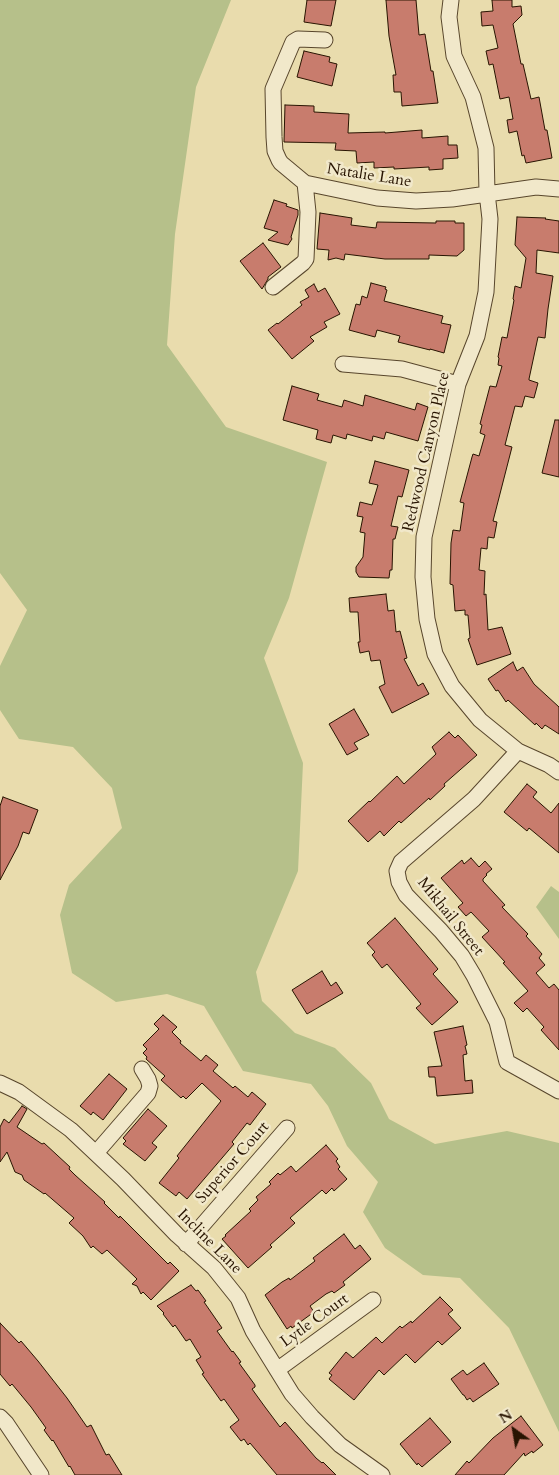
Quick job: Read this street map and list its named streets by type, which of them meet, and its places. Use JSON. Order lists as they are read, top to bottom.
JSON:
{
  "streets": {
    "street": [
      "Natalie Lane",
      "Redwood Canyon Place",
      "Mikhail Street",
      "Superior Court",
      "Incline Lane",
      "Lytle Court"
    ]
  },
  "crossings": [
    ["Natalie Lane", "Redwood Canyon Place"],
    ["Redwood Canyon Place", "Mikhail Street"],
    ["Superior Court", "Incline Lane"],
    ["Incline Lane", "Lytle Court"]
  ],
  "north": "top left"
}
